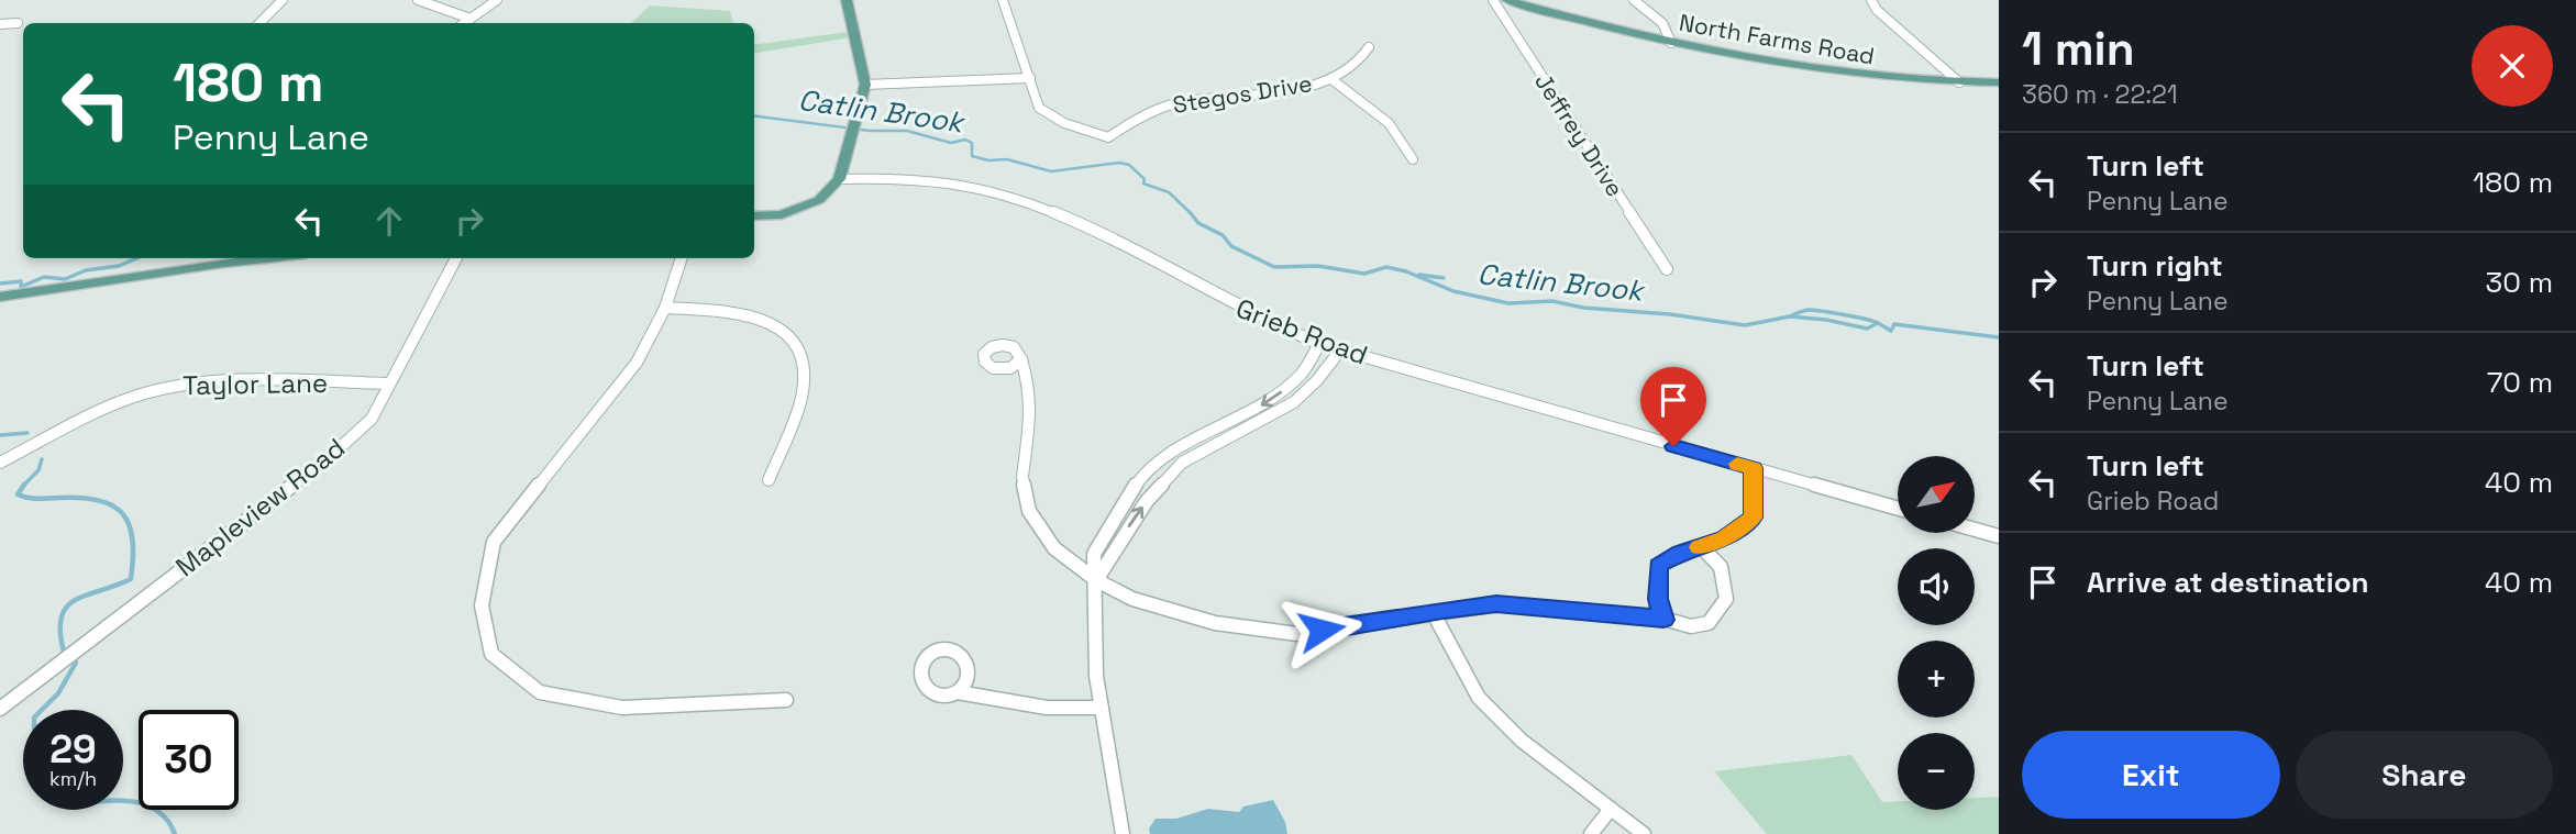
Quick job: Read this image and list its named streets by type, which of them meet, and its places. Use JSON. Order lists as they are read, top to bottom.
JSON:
{
  "streets": {
    "main road": ["North Farms Road"],
    "street": [
      "Stegos Drive",
      "Jeffrey Drive",
      "Grieb Road",
      "Taylor Lane",
      "Mapleview Road"
    ]
  },
  "crossings": [
    ["Taylor Lane", "Mapleview Road"]
  ],
  "water": ["Catlin Brook"],
  "north": "top right",
  "page": {
    "heading": ["1 min", "360 m · 22:21"],
    "turn": ["180 m", "Penny Lane"],
    "list": [
      {
        "name": "Turn left",
        "note": "Penny Lane",
        "value": "180 m"
      },
      {
        "name": "Turn right",
        "note": "Penny Lane",
        "value": "30 m"
      },
      {
        "name": "Turn left",
        "note": "Penny Lane",
        "value": "70 m"
      },
      {
        "name": "Turn left",
        "note": "Grieb Road",
        "value": "40 m"
      },
      {
        "name": "Arrive at destination",
        "value": "40 m"
      }
    ],
    "map_buttons": ["+", "−"],
    "speed": "29 km/h",
    "limit": "30",
    "buttons": ["Exit", "Share"]
  }
}
